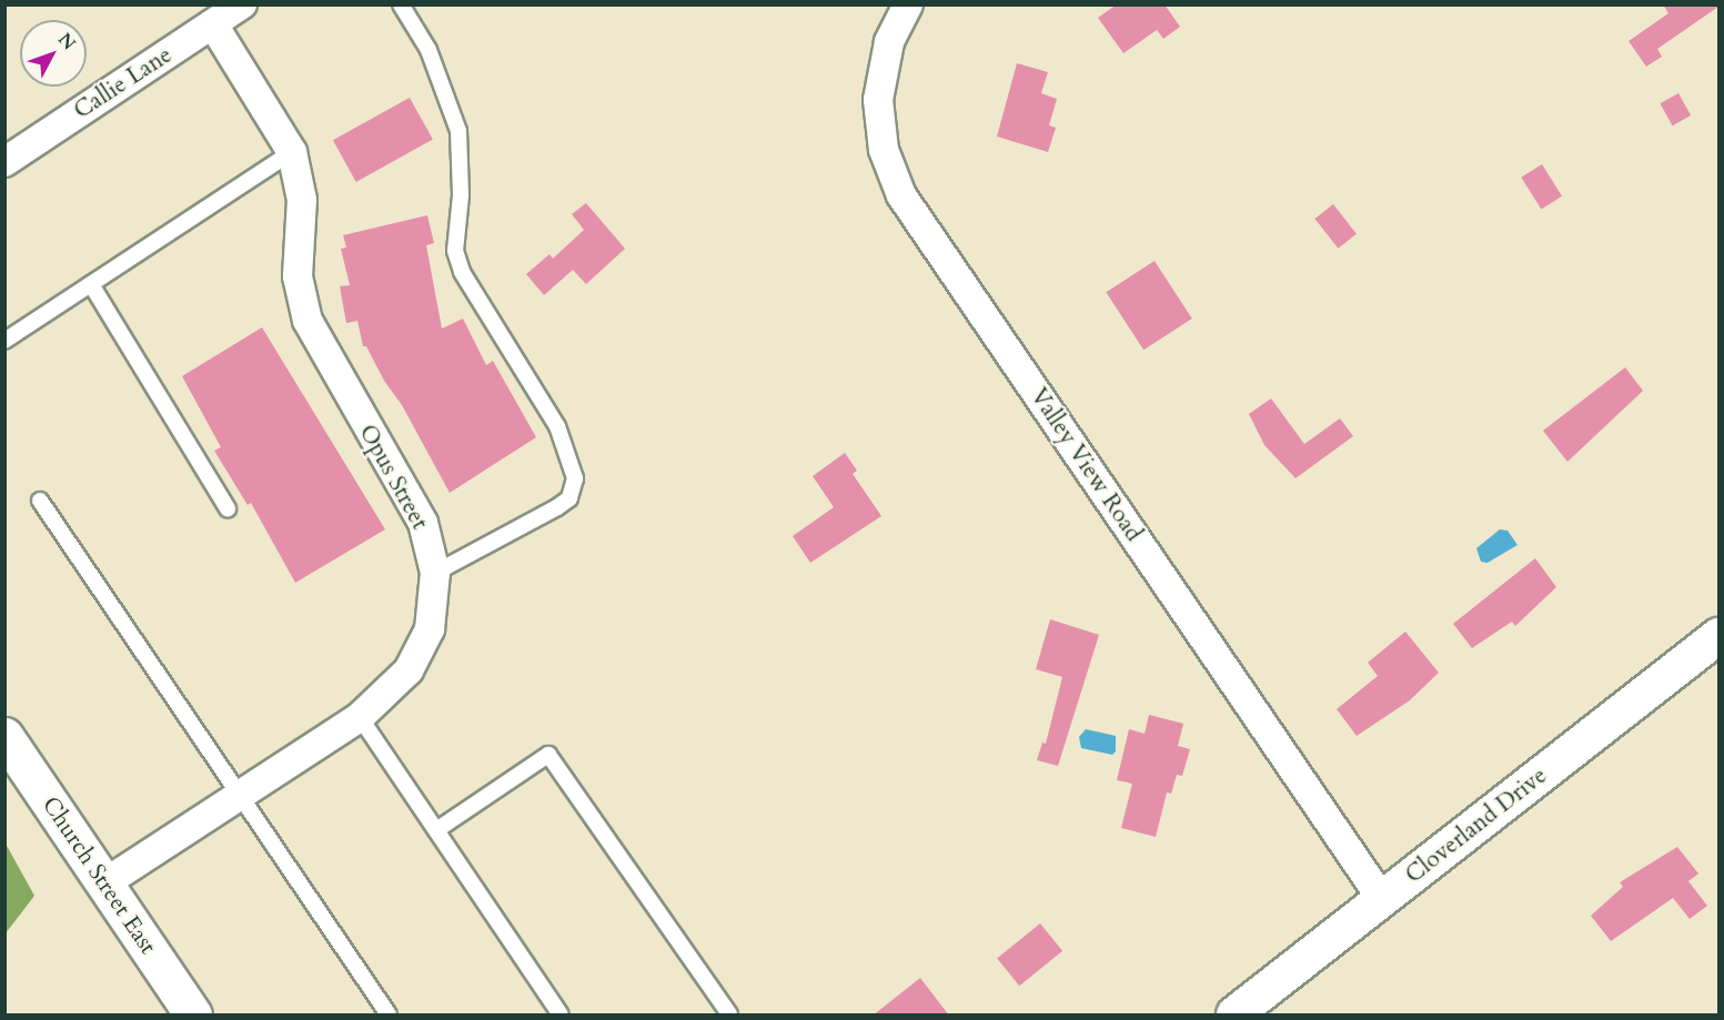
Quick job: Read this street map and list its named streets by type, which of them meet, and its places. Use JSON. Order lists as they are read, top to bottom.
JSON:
{
  "streets": {
    "main road": ["Church Street East"],
    "street": [
      "Callie Lane",
      "Valley View Road",
      "Opus Street",
      "Cloverland Drive"
    ]
  },
  "crossings": [
    ["Callie Lane", "Opus Street"],
    ["Valley View Road", "Cloverland Drive"],
    ["Opus Street", "Church Street East"]
  ],
  "north": "top right"
}
